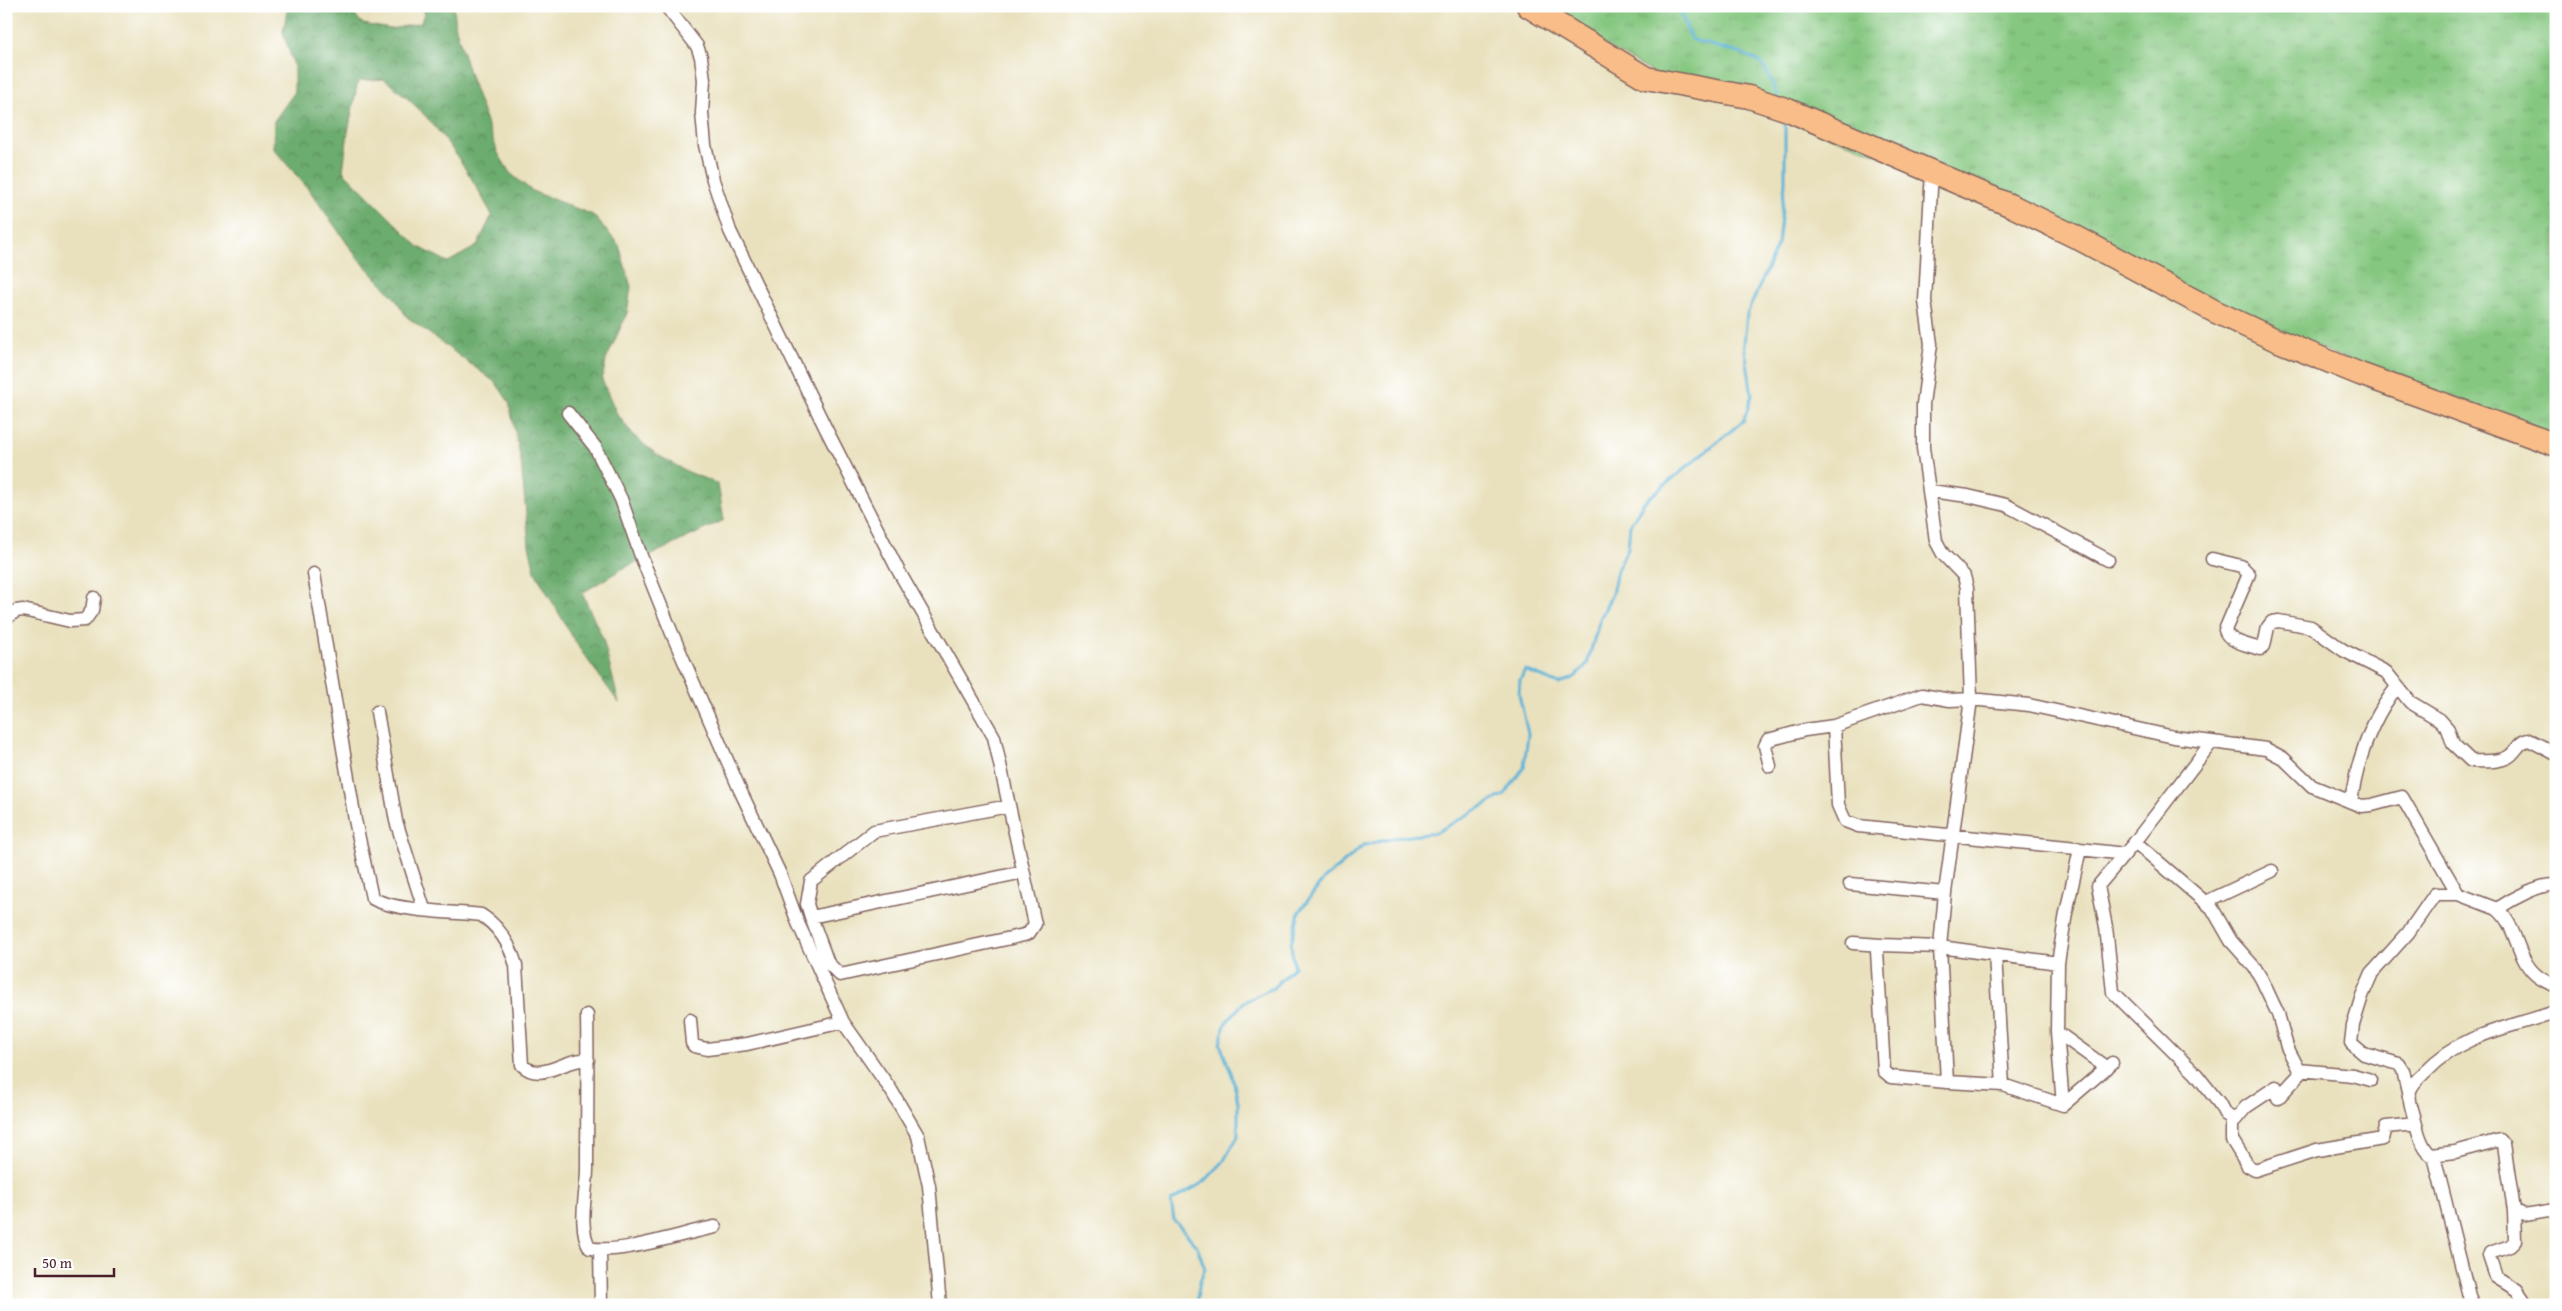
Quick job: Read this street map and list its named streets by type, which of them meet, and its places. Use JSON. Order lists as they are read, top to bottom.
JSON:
{
  "scale_bar": "50 m"
}
